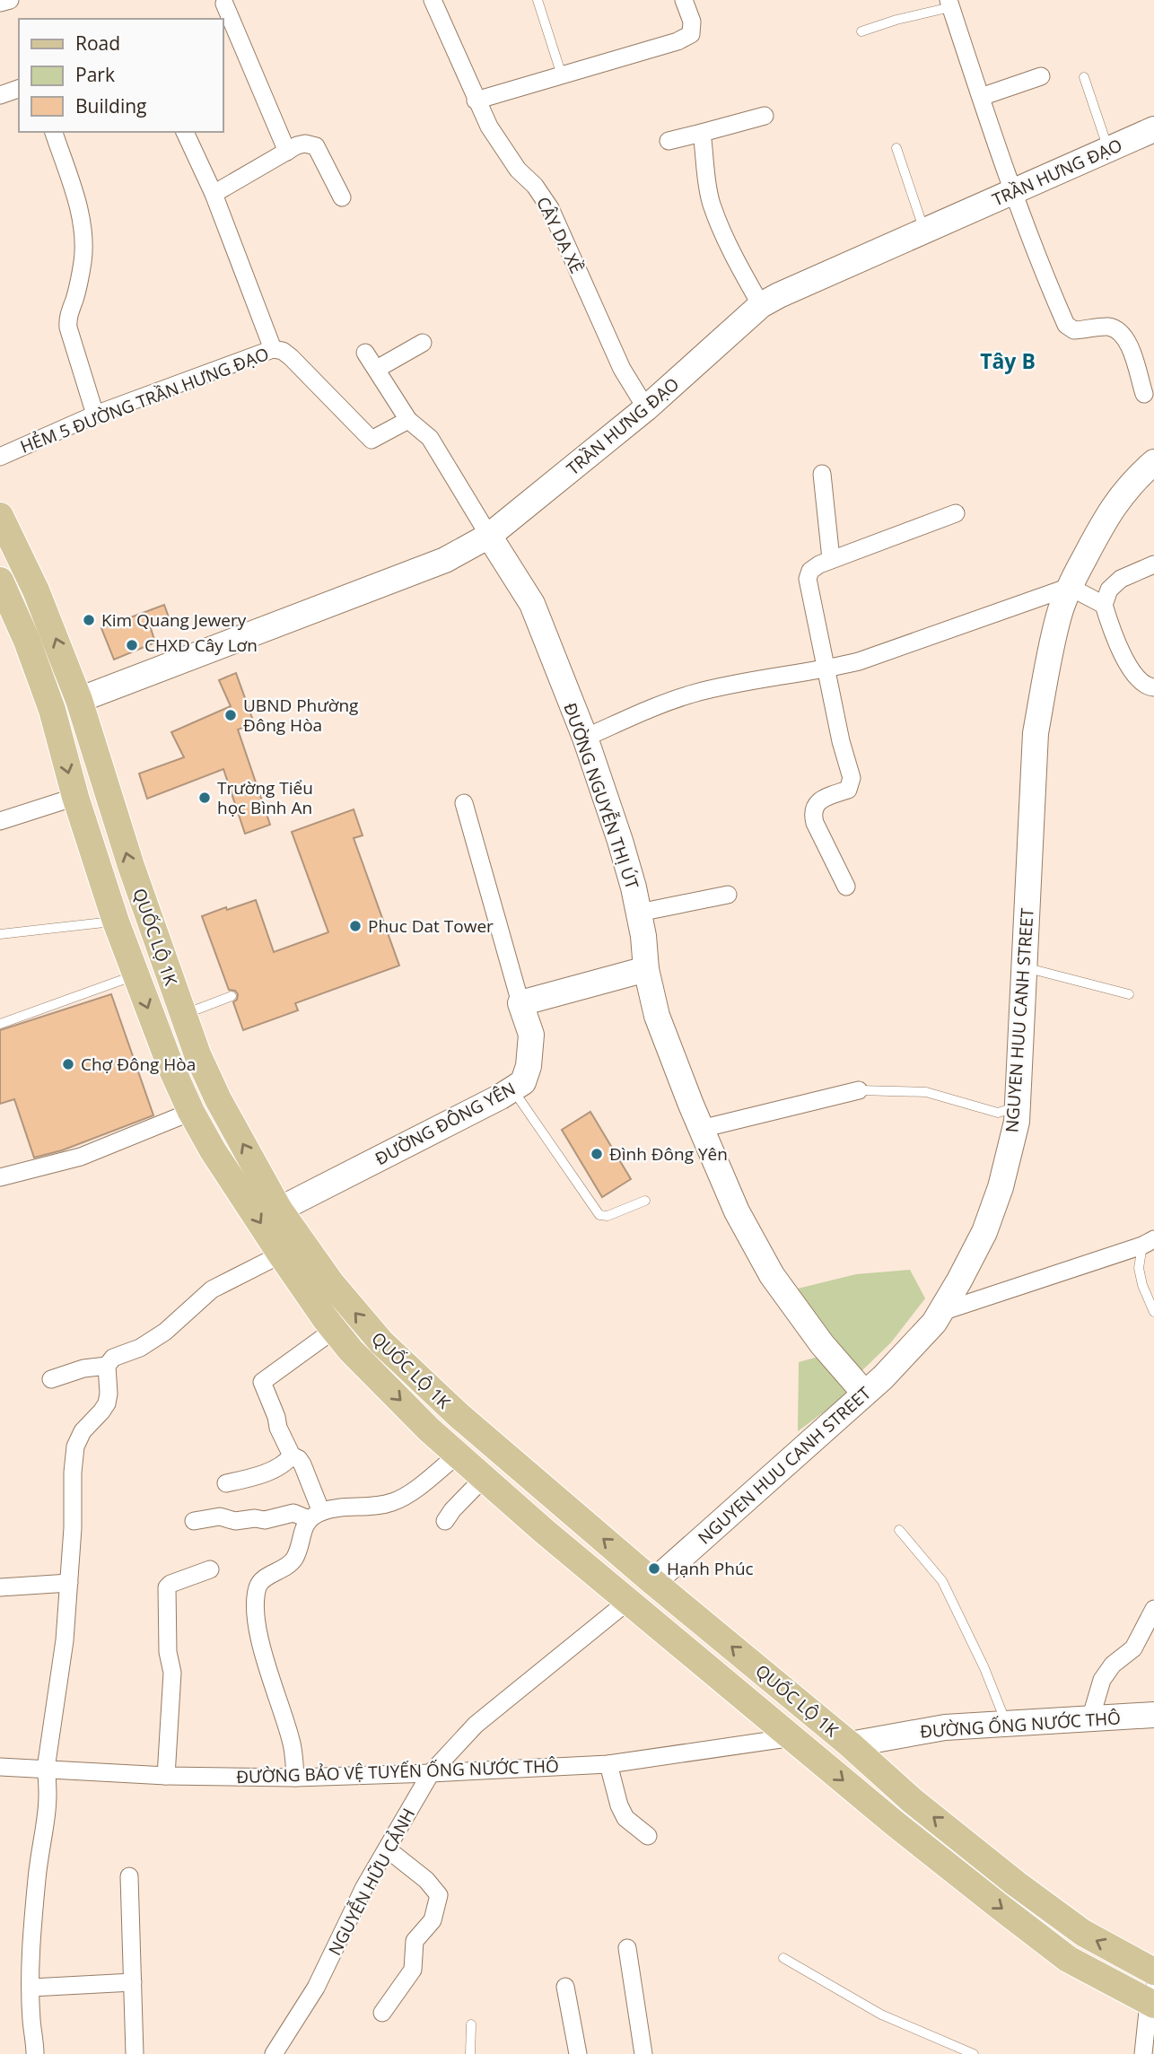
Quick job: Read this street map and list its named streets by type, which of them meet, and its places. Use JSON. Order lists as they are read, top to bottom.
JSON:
{
  "streets": {
    "main road": ["QUỐC LỘ 1K"],
    "street": [
      "TRẦN HƯNG ĐẠO",
      "CÂY DA XỀ",
      "HẺM 5 ĐƯỜNG TRẦN HƯNG ĐẠO",
      "ĐƯỜNG NGUYỄN THỊ ÚT",
      "NGUYEN HUU CANH STREET",
      "ĐƯỜNG ĐÔNG YÊN",
      "ĐƯỜNG ỐNG NƯỚC THÔ",
      "ĐƯỜNG BẢO VỆ TUYẾN ỐNG NƯỚC THÔ",
      "NGUYỄN HỮU CẢNH"
    ]
  },
  "crossings": [
    ["TRẦN HƯNG ĐẠO", "CÂY DA XỀ"],
    ["TRẦN HƯNG ĐẠO", "ĐƯỜNG NGUYỄN THỊ ÚT"],
    ["TRẦN HƯNG ĐẠO", "QUỐC LỘ 1K"],
    ["ĐƯỜNG NGUYỄN THỊ ÚT", "NGUYEN HUU CANH STREET"],
    ["QUỐC LỘ 1K", "NGUYEN HUU CANH STREET"],
    ["QUỐC LỘ 1K", "ĐƯỜNG ĐÔNG YÊN"],
    ["QUỐC LỘ 1K", "ĐƯỜNG ỐNG NƯỚC THÔ"],
    ["QUỐC LỘ 1K", "ĐƯỜNG BẢO VỆ TUYẾN ỐNG NƯỚC THÔ"],
    ["QUỐC LỘ 1K", "NGUYỄN HỮU CẢNH"],
    ["ĐƯỜNG BẢO VỆ TUYẾN ỐNG NƯỚC THÔ", "NGUYỄN HỮU CẢNH"]
  ],
  "districts": ["Tây B"],
  "places": [
    "Kim Quang Jewery",
    "CHXD Cây Lơn",
    "UBND Phường Đông Hòa",
    "Trường Tiểu học Bình An",
    "Phuc Dat Tower",
    "Chợ Đông Hòa",
    "Đình Đông Yên",
    "Hạnh Phúc"
  ],
  "legend": ["Road", "Park", "Building"]
}
